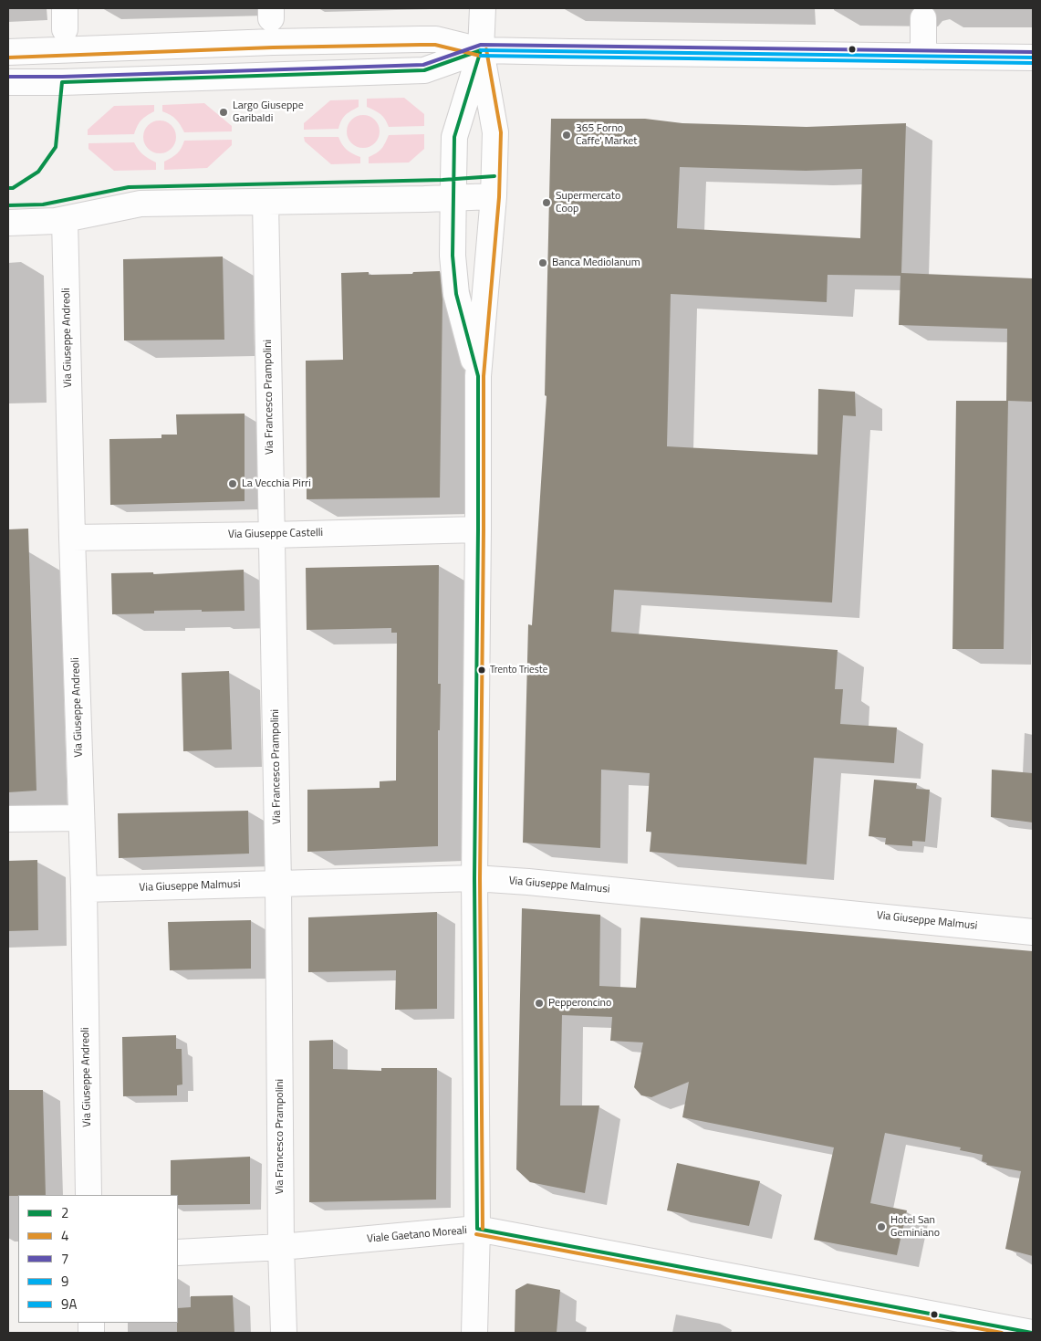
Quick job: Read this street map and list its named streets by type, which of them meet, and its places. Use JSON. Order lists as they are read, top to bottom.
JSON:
{
  "streets": {
    "street": [
      "Via Giuseppe Andreoli",
      "Via Francesco Prampolini",
      "Via Giuseppe Castelli",
      "Via Giuseppe Malmusi",
      "Viale Gaetano Moreali"
    ]
  },
  "crossings": [
    ["Via Giuseppe Andreoli", "Via Giuseppe Castelli"],
    ["Via Giuseppe Andreoli", "Via Giuseppe Malmusi"],
    ["Via Francesco Prampolini", "Via Giuseppe Castelli"],
    ["Via Francesco Prampolini", "Via Giuseppe Malmusi"],
    ["Via Francesco Prampolini", "Viale Gaetano Moreali"]
  ],
  "places": [
    "Largo Giuseppe Garibaldi",
    "365 Forno Caffe' Market",
    "Supermercato Coop",
    "Banca Mediolanum",
    "La Vecchia Pirri",
    "Trento Trieste",
    "Pepperoncino",
    "Hotel San Geminiano"
  ],
  "lines": [
    "transit line 4",
    "transit line 7",
    "transit line 2",
    "transit line 9",
    "transit line 9A"
  ],
  "legend": [
    "2",
    "4",
    "7",
    "9",
    "9A"
  ]
}
